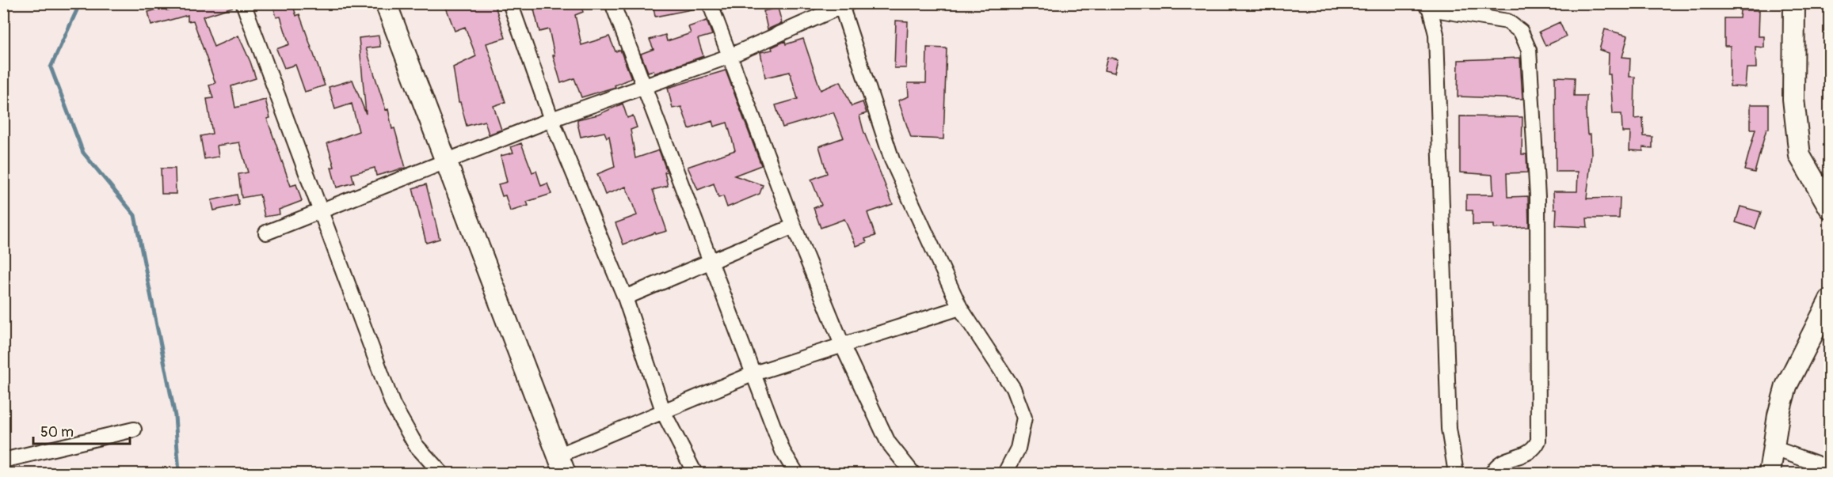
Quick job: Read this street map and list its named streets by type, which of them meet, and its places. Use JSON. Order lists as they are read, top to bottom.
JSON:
{
  "scale_bar": "50 m"
}
